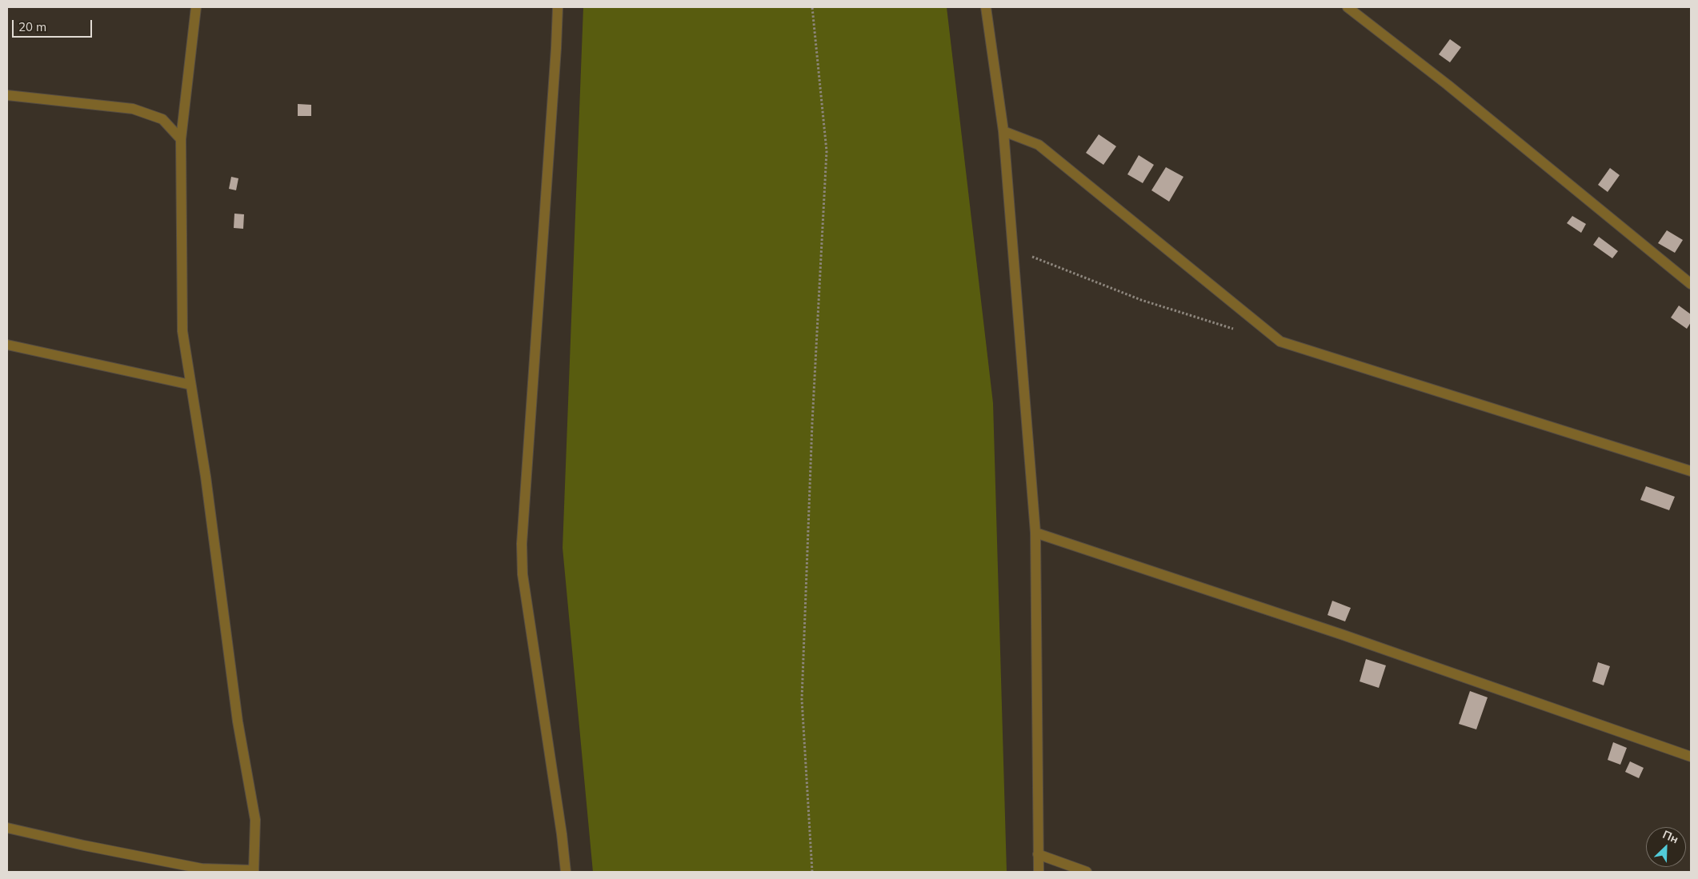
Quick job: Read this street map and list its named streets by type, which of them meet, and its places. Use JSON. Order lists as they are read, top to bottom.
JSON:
{
  "scale_bar": "20 m",
  "north": "top right"
}
